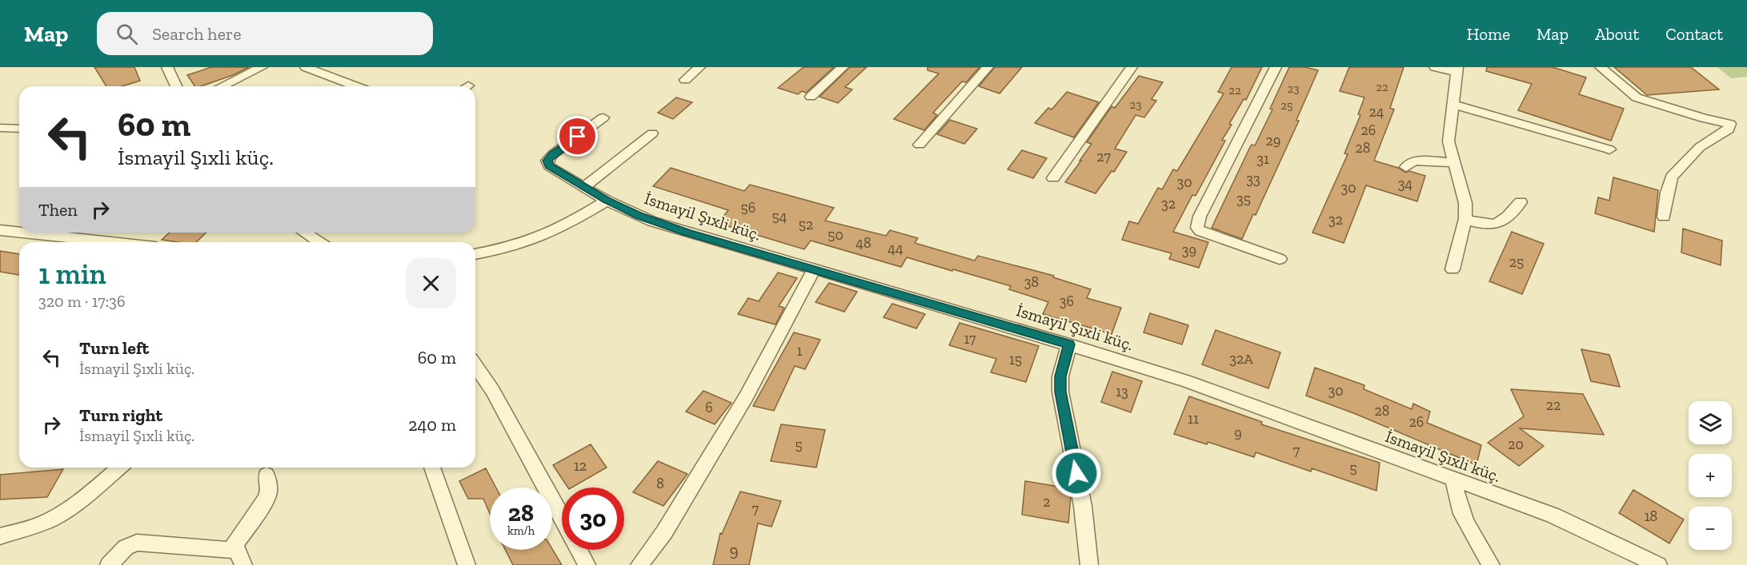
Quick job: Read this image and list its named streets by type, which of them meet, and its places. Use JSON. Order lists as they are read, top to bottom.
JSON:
{
  "streets": {
    "street": ["İsmayil Şıxli küç."]
  },
  "house_numbers": [
    "22",
    "23",
    "22",
    "23",
    "25",
    "24",
    "26",
    "29",
    "28",
    "27",
    "31",
    "33",
    "30",
    "34",
    "30",
    "35",
    "32",
    "56",
    "54",
    "32",
    "52",
    "50",
    "48",
    "44",
    "39",
    "25",
    "38",
    "36",
    "17",
    "1",
    "32A",
    "15",
    "30",
    "13",
    "22",
    "6",
    "28",
    "11",
    "26",
    "9",
    "20",
    "5",
    "7",
    "12",
    "5",
    "8",
    "2",
    "7",
    "18",
    "9"
  ],
  "page": {
    "header": "Map",
    "search": "Search here",
    "nav": [
      "Home",
      "Map",
      "About",
      "Contact"
    ],
    "turn": ["60 m", "İsmayil Şıxli küç."],
    "then": "Then",
    "heading": ["1 min", "320 m · 17:36"],
    "list": [
      {
        "name": "Turn left",
        "note": "İsmayil Şıxli küç.",
        "value": "60 m"
      },
      {
        "name": "Turn right",
        "note": "İsmayil Şıxli küç.",
        "value": "240 m"
      }
    ],
    "map_buttons": ["+", "−"],
    "speed": "28 km/h",
    "limit": "30"
  }
}
